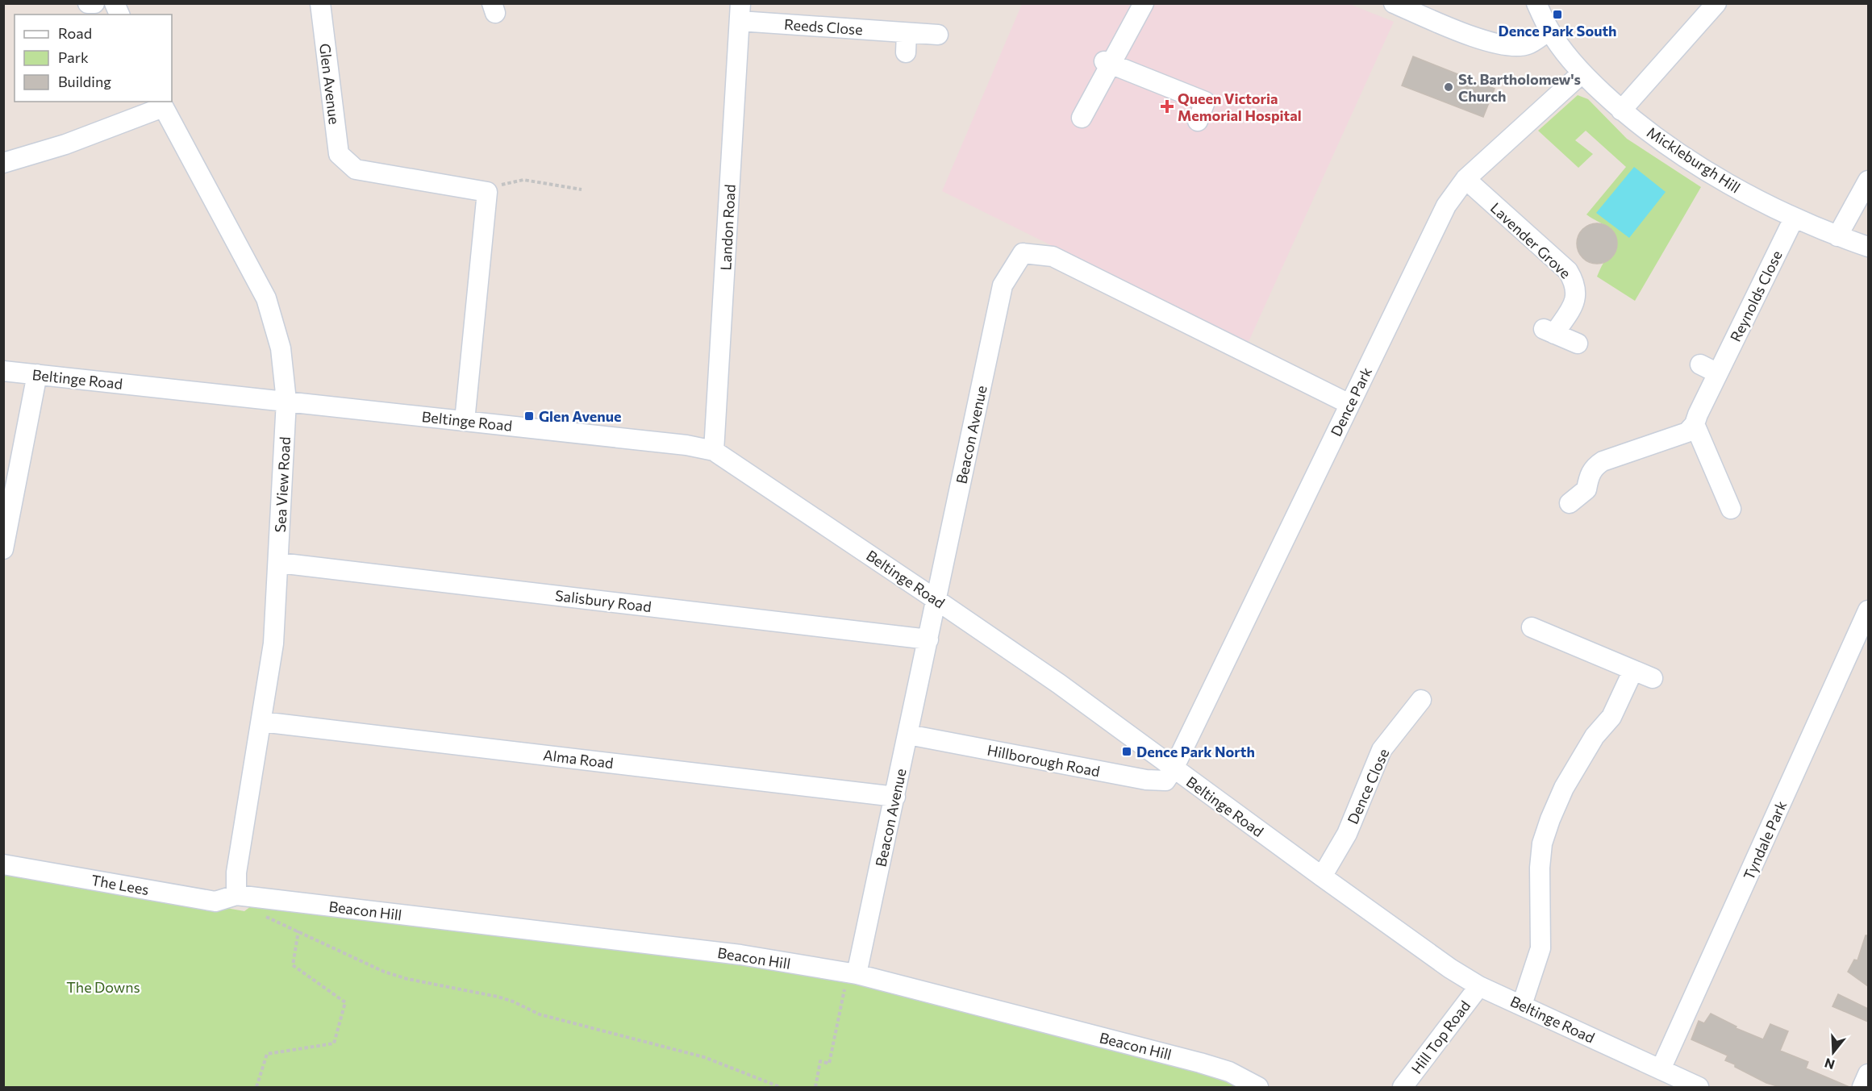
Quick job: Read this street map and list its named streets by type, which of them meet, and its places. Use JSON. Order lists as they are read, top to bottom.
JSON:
{
  "streets": {
    "street": [
      "Reeds Close",
      "Glen Avenue",
      "Mickleburgh Hill",
      "Landon Road",
      "Lavender Grove",
      "Reynolds Close",
      "Beltinge Road",
      "Dence Park",
      "Beacon Avenue",
      "Sea View Road",
      "Salisbury Road",
      "Alma Road",
      "Hillborough Road",
      "Dence Close",
      "Tyndale Park",
      "The Lees",
      "Beacon Hill",
      "Hill Top Road"
    ]
  },
  "crossings": [
    ["Reeds Close", "Landon Road"],
    ["Mickleburgh Hill", "Reynolds Close"],
    ["Mickleburgh Hill", "Dence Park"],
    ["Landon Road", "Beltinge Road"],
    ["Lavender Grove", "Dence Park"],
    ["Beltinge Road", "Dence Park"],
    ["Beltinge Road", "Beacon Avenue"],
    ["Beltinge Road", "Sea View Road"],
    ["Beltinge Road", "Hillborough Road"],
    ["Beltinge Road", "Dence Close"],
    ["Beltinge Road", "Tyndale Park"],
    ["Beltinge Road", "Hill Top Road"],
    ["Dence Park", "Beacon Avenue"],
    ["Dence Park", "Hillborough Road"],
    ["Beacon Avenue", "Salisbury Road"],
    ["Beacon Avenue", "Alma Road"],
    ["Beacon Avenue", "Hillborough Road"],
    ["Beacon Avenue", "Beacon Hill"],
    ["Sea View Road", "Salisbury Road"],
    ["Sea View Road", "Alma Road"],
    ["Sea View Road", "The Lees"],
    ["Sea View Road", "Beacon Hill"],
    ["The Lees", "Beacon Hill"]
  ],
  "parks": ["The Downs"],
  "places": {
    "transit": ["Dence Park South", "Glen Avenue", "Dence Park North"],
    "other": ["St. Bartholomew's Church"],
    "health": ["Queen Victoria Memorial Hospital"]
  },
  "legend": ["Road", "Park", "Building"],
  "north": "bottom"
}
